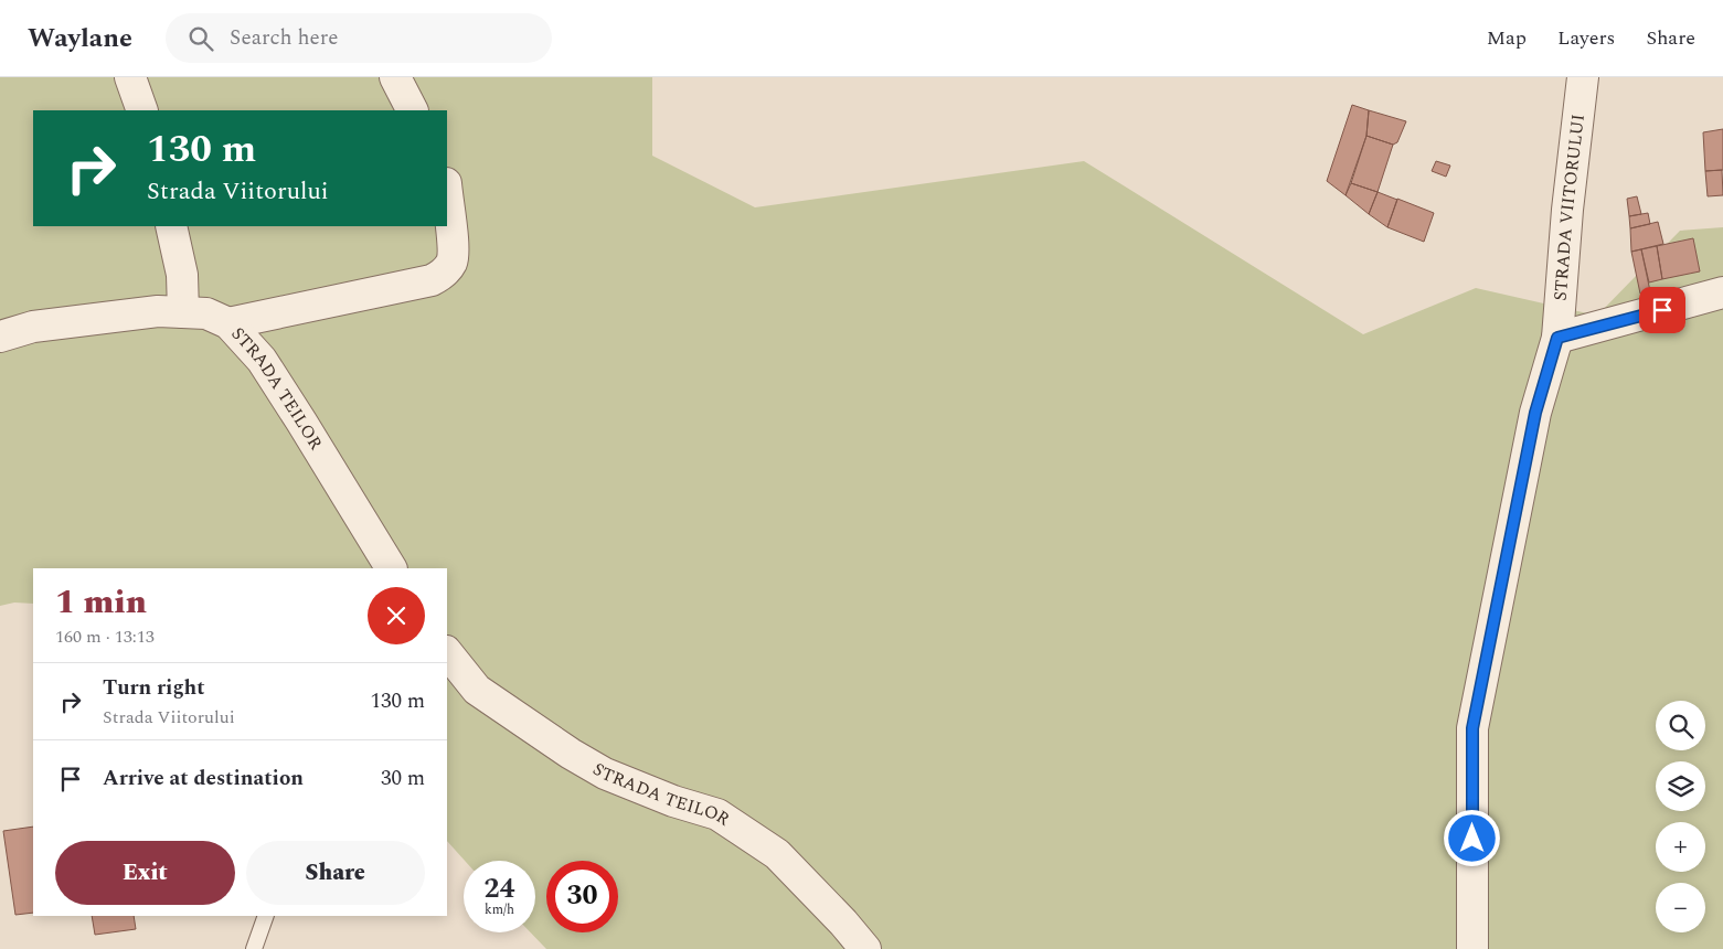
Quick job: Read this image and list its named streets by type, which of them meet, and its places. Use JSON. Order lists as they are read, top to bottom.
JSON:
{
  "streets": {
    "street": ["STRADA VIITORULUI", "STRADA TEILOR"]
  },
  "page": {
    "header": "Waylane",
    "search": "Search here",
    "nav": ["Map", "Layers", "Share"],
    "turn": ["130 m", "Strada Viitorului"],
    "heading": ["1 min", "160 m · 13:13"],
    "list": [
      {
        "name": "Turn right",
        "note": "Strada Viitorului",
        "value": "130 m"
      },
      {
        "name": "Arrive at destination",
        "value": "30 m"
      }
    ],
    "map_buttons": ["+", "−"],
    "buttons": ["Exit", "Share"],
    "speed": "24 km/h",
    "limit": "30"
  }
}
